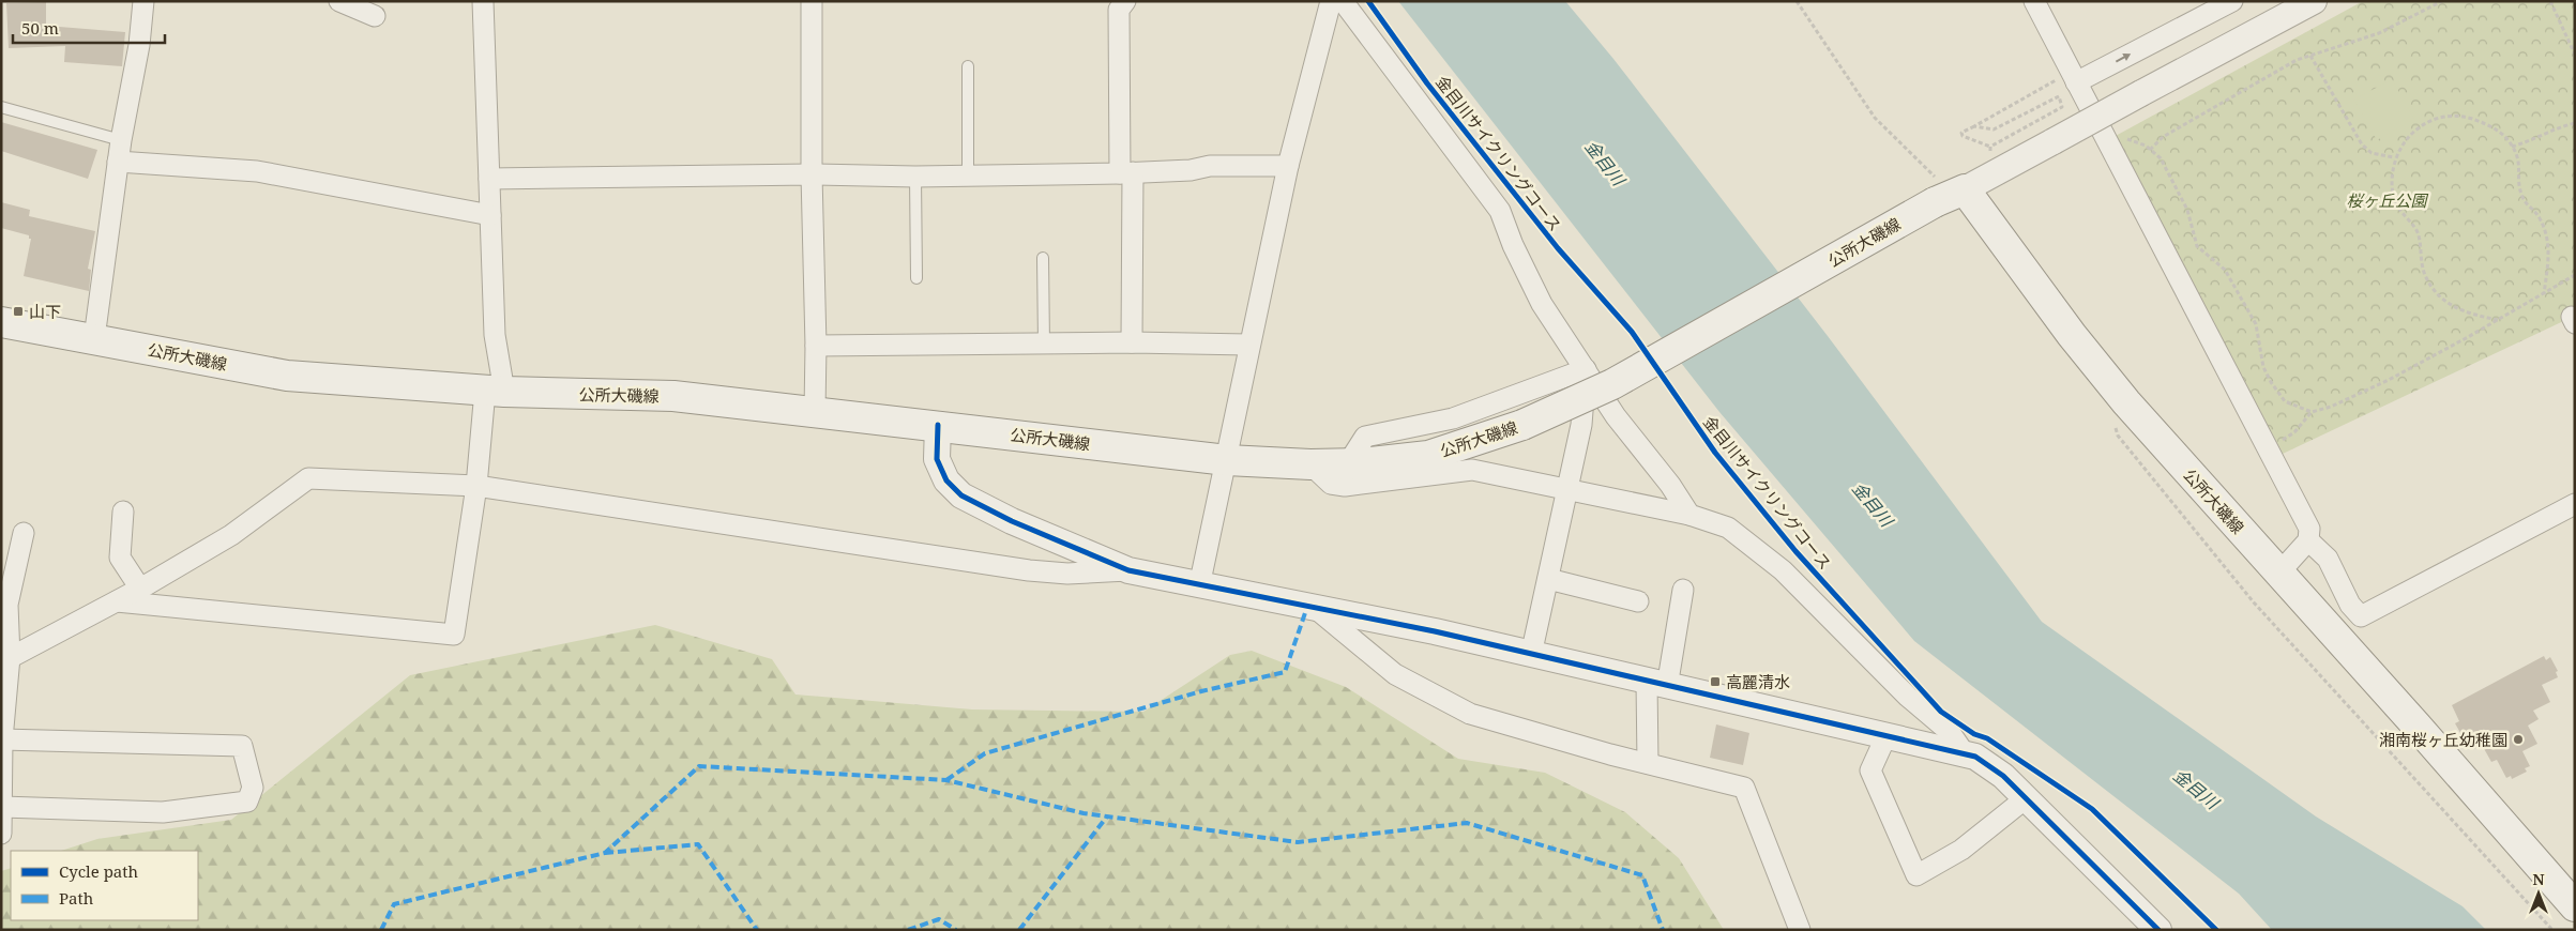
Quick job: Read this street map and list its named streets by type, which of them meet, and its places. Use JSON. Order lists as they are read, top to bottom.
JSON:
{
  "streets": {
    "main road": ["公所大磯線"],
    "cycle path": ["金目川サイクリングコース"]
  },
  "water": ["金目川"],
  "parks": ["桜ヶ丘公園"],
  "places": {
    "transit": ["山下", "高麗清水"],
    "other": ["湘南桜ヶ丘幼稚園"]
  },
  "legend": ["Cycle path", "Path"],
  "scale_bar": "50 m",
  "north": "top"
}
